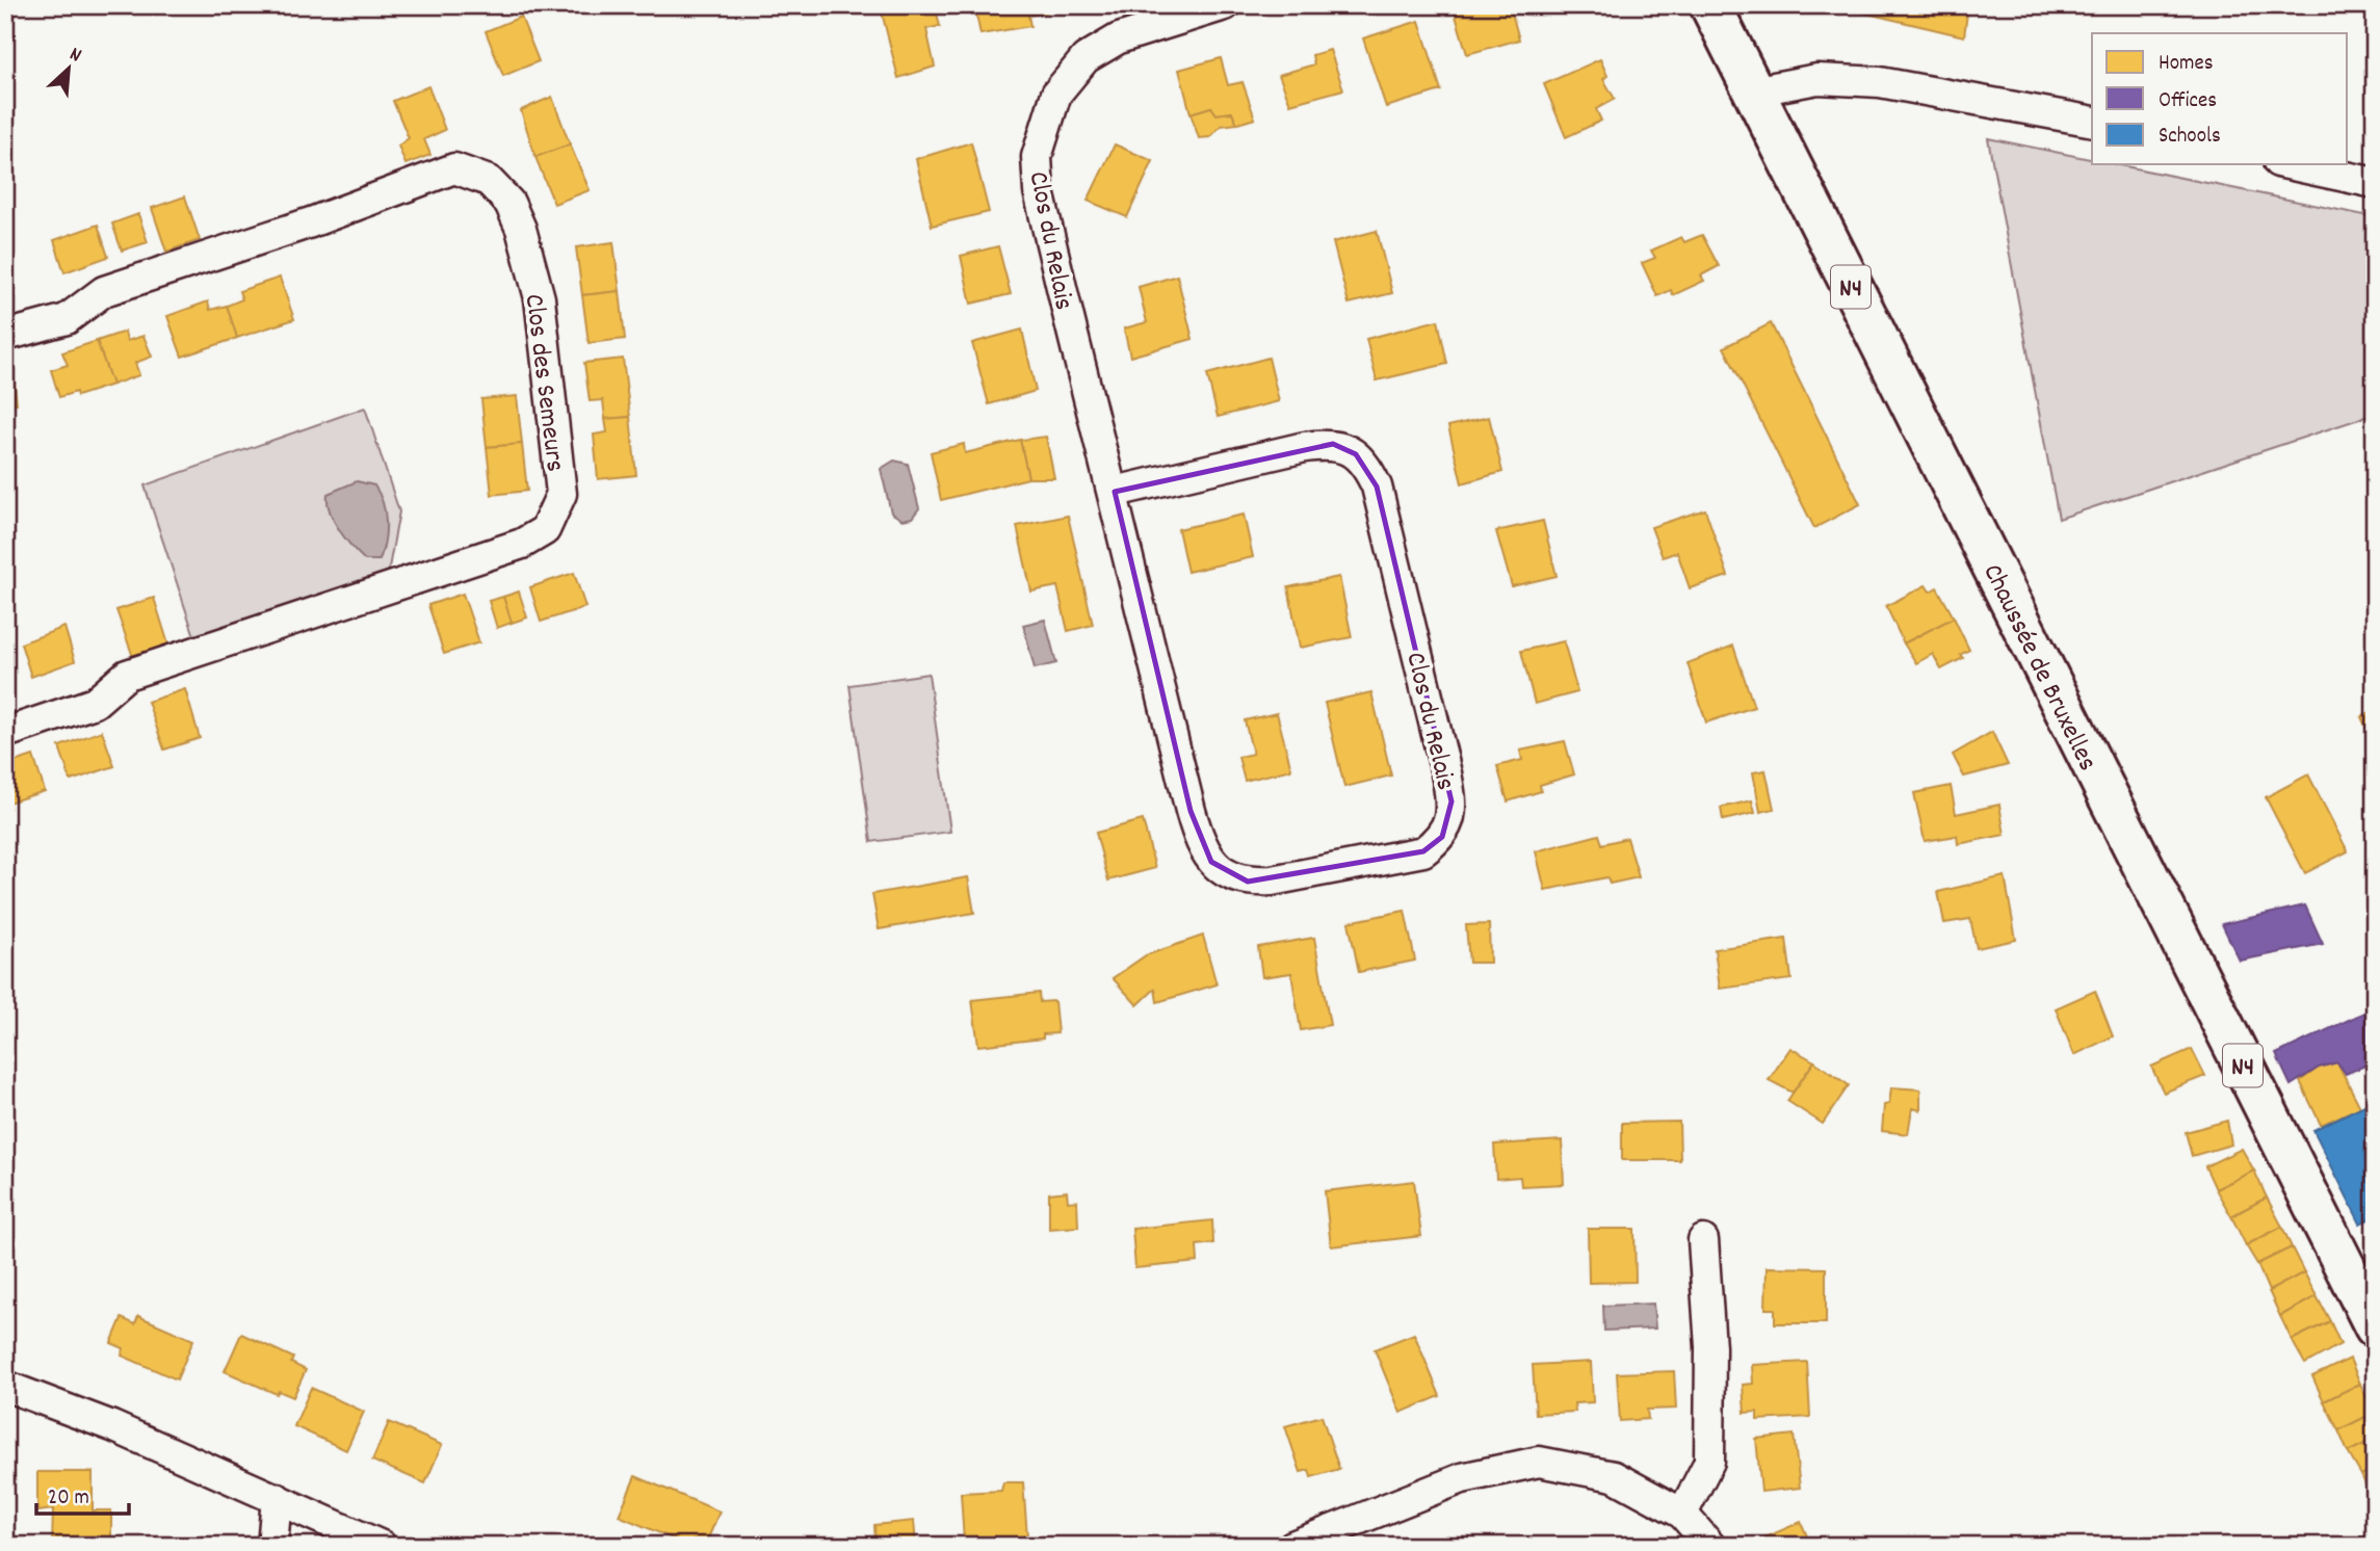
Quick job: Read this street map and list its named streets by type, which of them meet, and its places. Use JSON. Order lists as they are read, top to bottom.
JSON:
{
  "streets": {
    "main road": ["N4", "Chaussée de Bruxelles"],
    "street": ["Clos du Relais", "Clos des Semeurs"]
  },
  "legend": ["Homes", "Offices", "Schools"],
  "scale_bar": "20 m",
  "north": "top right"
}
